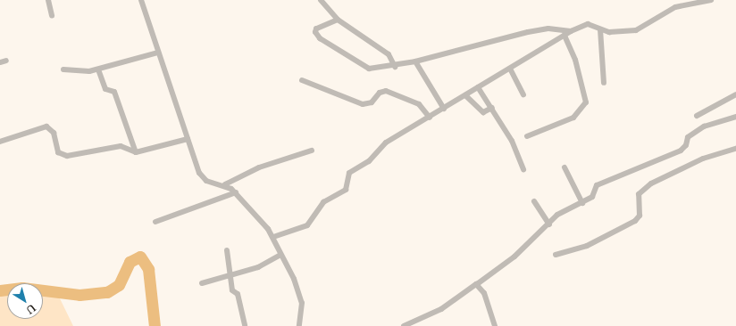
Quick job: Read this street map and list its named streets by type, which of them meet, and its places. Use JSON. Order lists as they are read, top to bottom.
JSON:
{
  "north": "bottom right"
}
